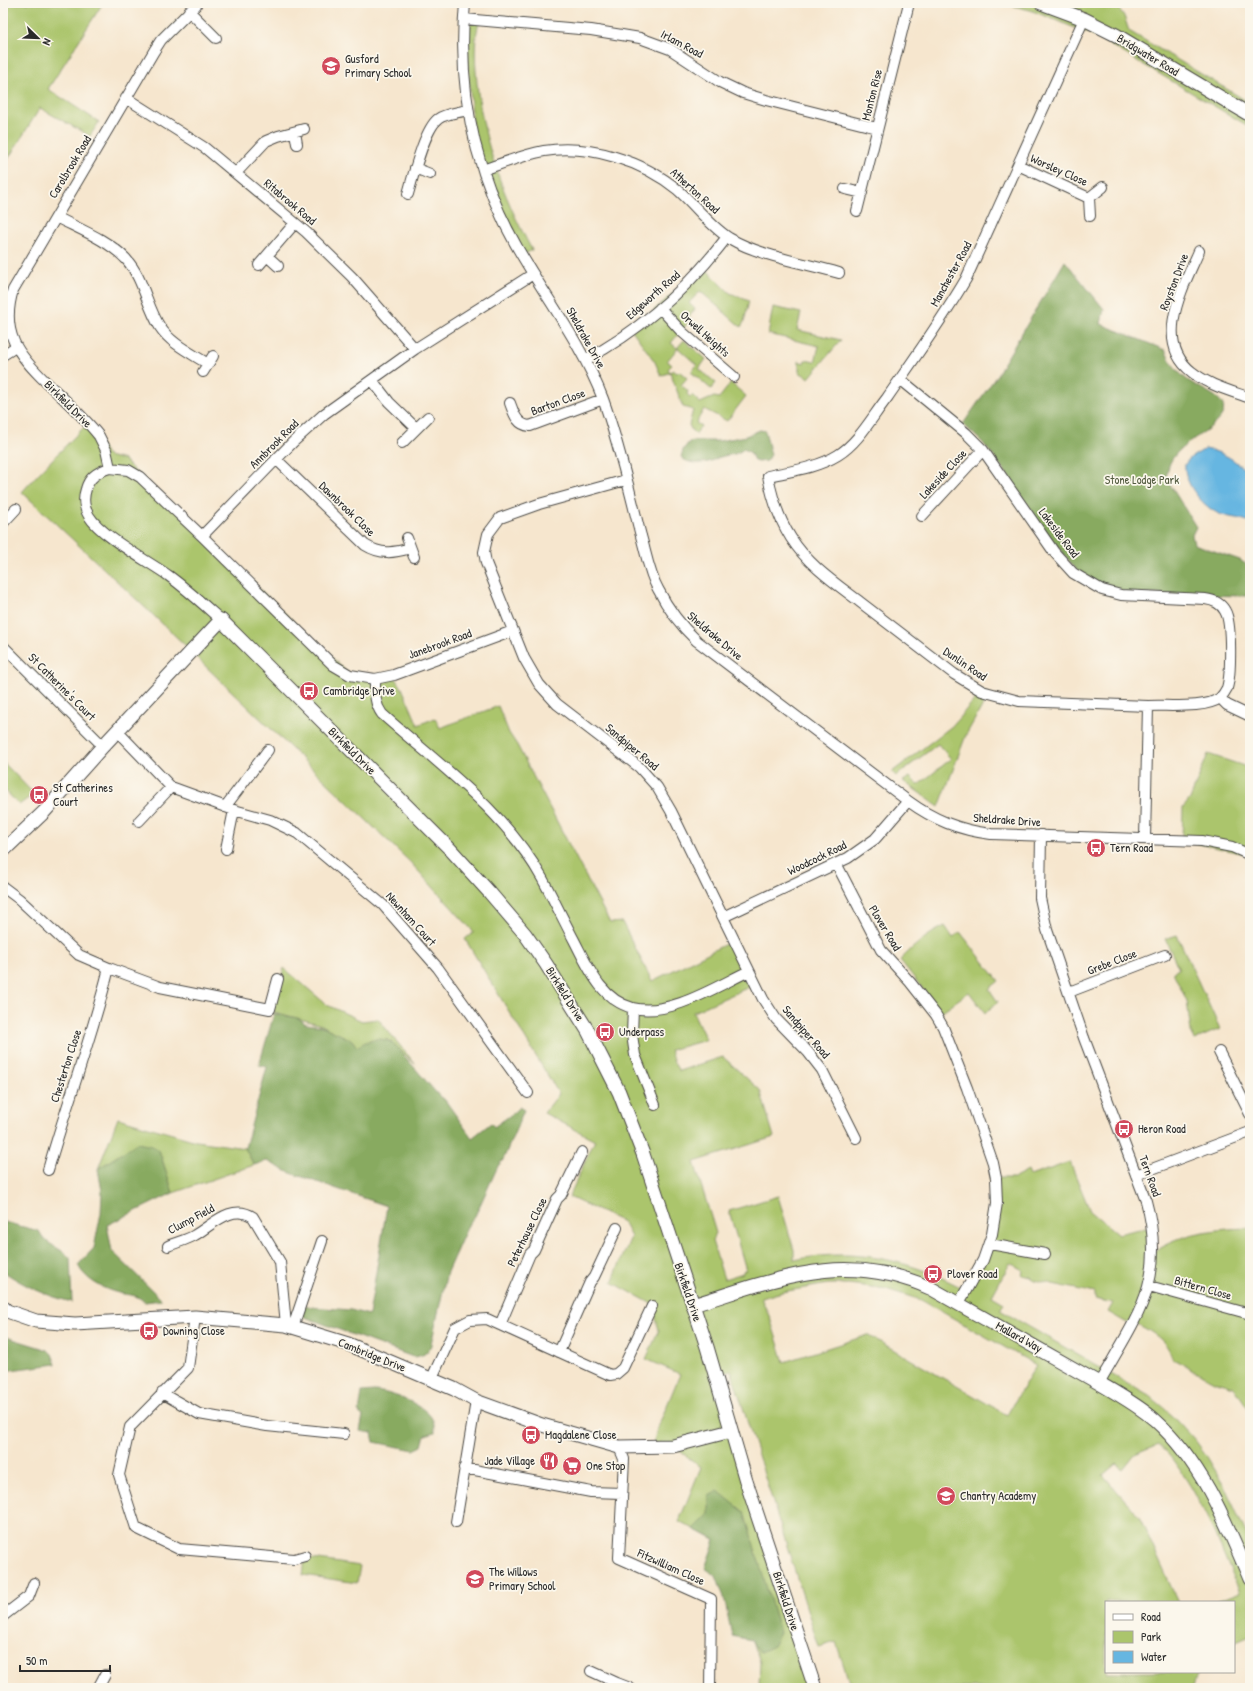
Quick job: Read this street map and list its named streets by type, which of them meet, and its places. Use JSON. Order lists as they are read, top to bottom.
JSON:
{
  "streets": {
    "street": [
      "Irlam Road",
      "Bridgwater Road",
      "Monton Rise",
      "Carolbrook Road",
      "Worsley Close",
      "Atherton Road",
      "Ritabrook Road",
      "Manchester Road",
      "Royston Drive",
      "Edgeworth Road",
      "Orwell Heights",
      "Sheldrake Drive",
      "Barton Close",
      "Birkfield Drive",
      "Annbrook Road",
      "Lakeside Close",
      "Dawnbrook Close",
      "Lakeside Road",
      "Janebrook Road",
      "Dunlin Road",
      "St Catherine's Court",
      "Sandpiper Road",
      "Woodcock Road",
      "Newnham Court",
      "Plover Road",
      "Grebe Close",
      "Chesterton Close",
      "Tern Road",
      "Clump Field",
      "Peterhouse Close",
      "Bittern Close",
      "Mallard Way",
      "Cambridge Drive",
      "Fitzwilliam Close"
    ]
  },
  "crossings": [
    ["Irlam Road", "Monton Rise"],
    ["Irlam Road", "Sheldrake Drive"],
    ["Bridgwater Road", "Manchester Road"],
    ["Carolbrook Road", "Ritabrook Road"],
    ["Carolbrook Road", "Birkfield Drive"],
    ["Worsley Close", "Manchester Road"],
    ["Atherton Road", "Edgeworth Road"],
    ["Atherton Road", "Sheldrake Drive"],
    ["Ritabrook Road", "Annbrook Road"],
    ["Manchester Road", "Lakeside Road"],
    ["Manchester Road", "Dunlin Road"],
    ["Edgeworth Road", "Orwell Heights"],
    ["Edgeworth Road", "Sheldrake Drive"],
    ["Sheldrake Drive", "Barton Close"],
    ["Sheldrake Drive", "Annbrook Road"],
    ["Sheldrake Drive", "Sandpiper Road"],
    ["Sheldrake Drive", "Woodcock Road"],
    ["Sheldrake Drive", "Tern Road"],
    ["Birkfield Drive", "Mallard Way"],
    ["Birkfield Drive", "Cambridge Drive"],
    ["Annbrook Road", "Dawnbrook Close"],
    ["Lakeside Close", "Lakeside Road"],
    ["Janebrook Road", "Sandpiper Road"],
    ["Sandpiper Road", "Woodcock Road"],
    ["Woodcock Road", "Plover Road"],
    ["Plover Road", "Mallard Way"],
    ["Grebe Close", "Tern Road"],
    ["Tern Road", "Bittern Close"],
    ["Tern Road", "Mallard Way"],
    ["Clump Field", "Cambridge Drive"],
    ["Cambridge Drive", "Fitzwilliam Close"]
  ],
  "parks": ["Stone Lodge Park"],
  "places": {
    "school or university": ["Gusford Primary School", "Chantry Academy", "The Willows Primary School"],
    "bus stop": [
      "Cambridge Drive",
      "St Catherines Court",
      "Tern Road",
      "Underpass",
      "Heron Road",
      "Plover Road",
      "Downing Close",
      "Magdalene Close"
    ],
    "restaurant": ["Jade Village"],
    "supermarket": ["One Stop"]
  },
  "legend": ["Road", "Park", "Water"],
  "scale_bar": "50 m",
  "north": "bottom right"
}
